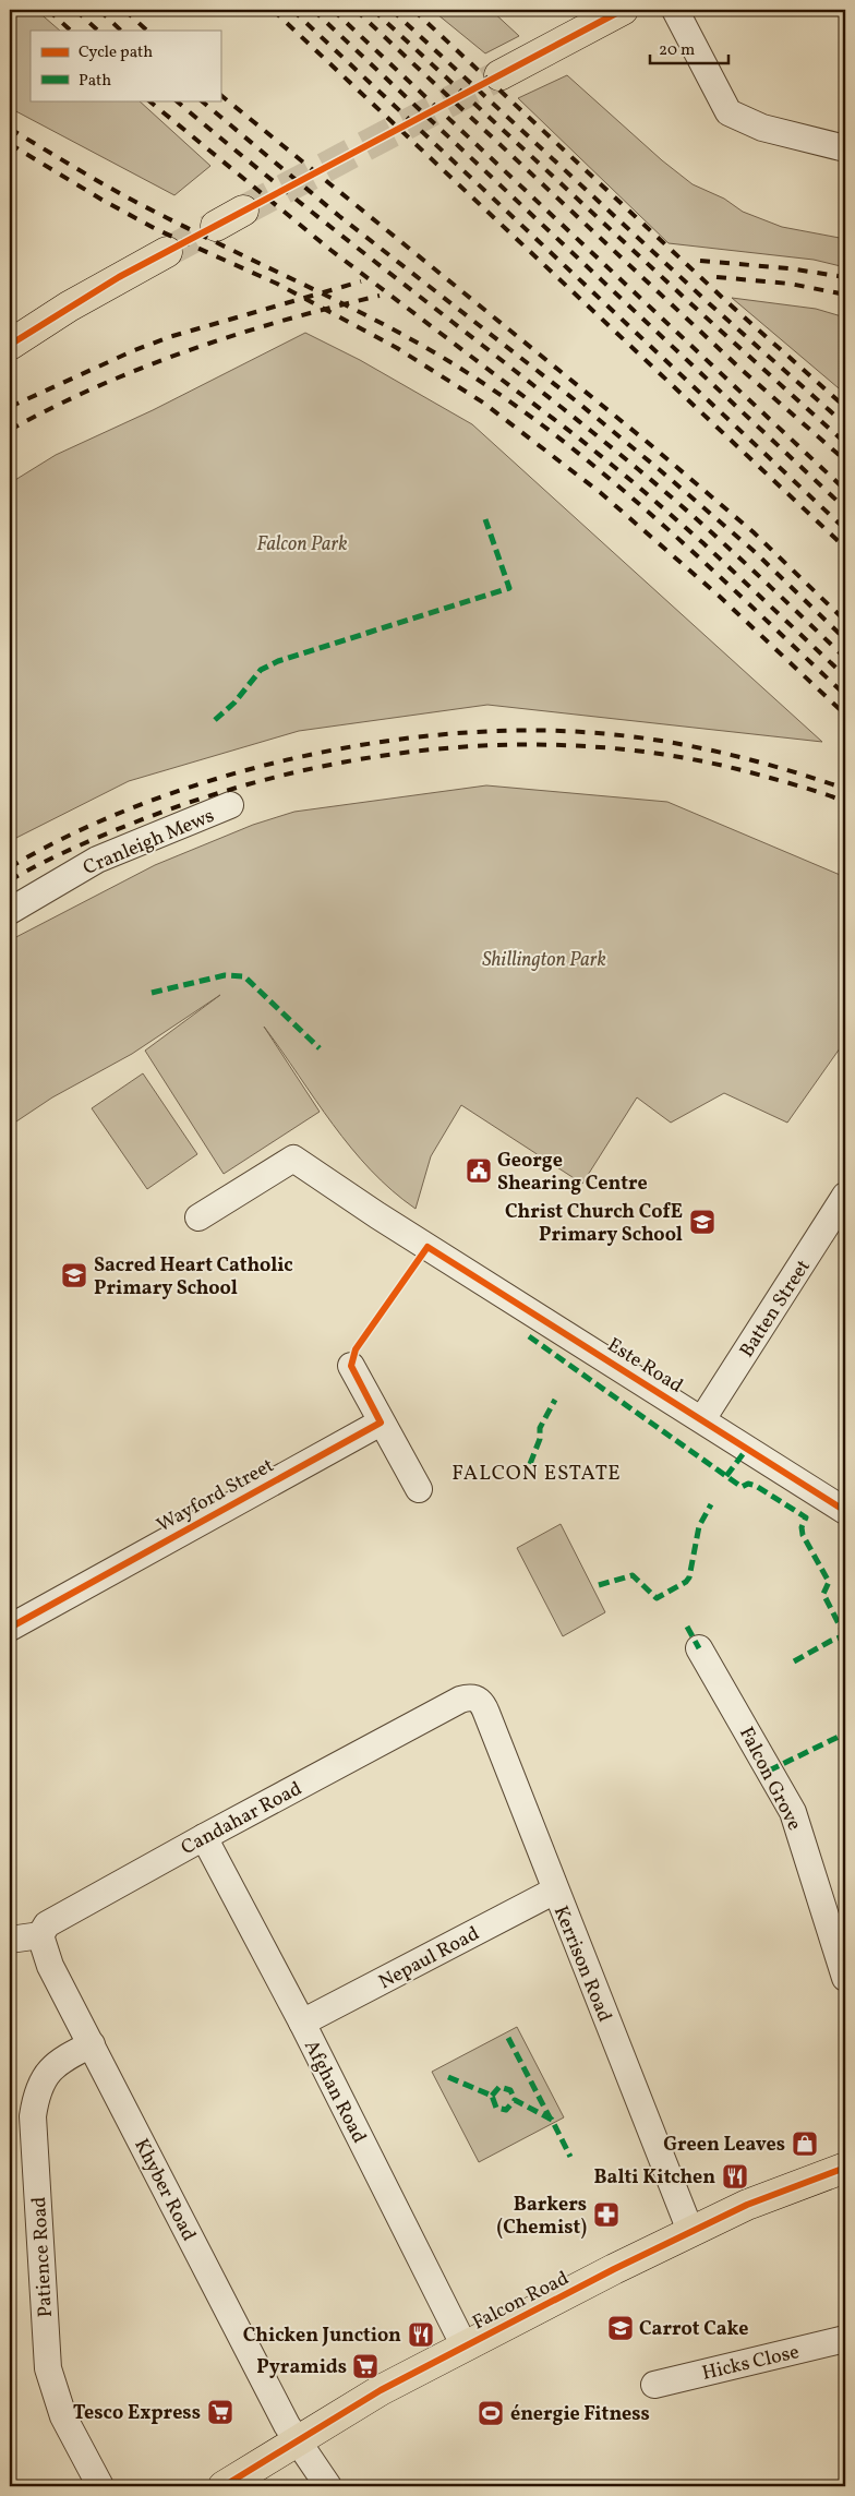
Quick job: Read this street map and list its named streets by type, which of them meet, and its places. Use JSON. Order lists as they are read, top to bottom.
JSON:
{
  "streets": {
    "main road": ["Falcon Road"],
    "street": [
      "Cranleigh Mews",
      "Batten Street",
      "Este Road",
      "Wayford Street",
      "Falcon Grove",
      "Candahar Road",
      "Nepaul Road",
      "Kerrison Road",
      "Afghan Road",
      "Khyber Road",
      "Patience Road",
      "Hicks Close"
    ]
  },
  "crossings": [
    ["Batten Street", "Este Road"],
    ["Candahar Road", "Kerrison Road"],
    ["Candahar Road", "Afghan Road"],
    ["Candahar Road", "Khyber Road"],
    ["Nepaul Road", "Kerrison Road"],
    ["Nepaul Road", "Afghan Road"],
    ["Kerrison Road", "Falcon Road"],
    ["Afghan Road", "Falcon Road"],
    ["Khyber Road", "Patience Road"],
    ["Khyber Road", "Falcon Road"]
  ],
  "districts": ["FALCON ESTATE"],
  "parks": ["Falcon Park", "Shillington Park"],
  "places": {
    "public building": ["George Shearing Centre"],
    "school or university": ["Christ Church CofE Primary School", "Sacred Heart Catholic Primary School", "Carrot Cake"],
    "shop": ["Green Leaves"],
    "restaurant": ["Balti Kitchen", "Chicken Junction"],
    "pharmacy": ["Barkers (Chemist)"],
    "supermarket": ["Pyramids", "Tesco Express"],
    "sports": ["énergie Fitness"]
  },
  "legend": ["Cycle path", "Path"],
  "scale_bar": "20 m"
}
